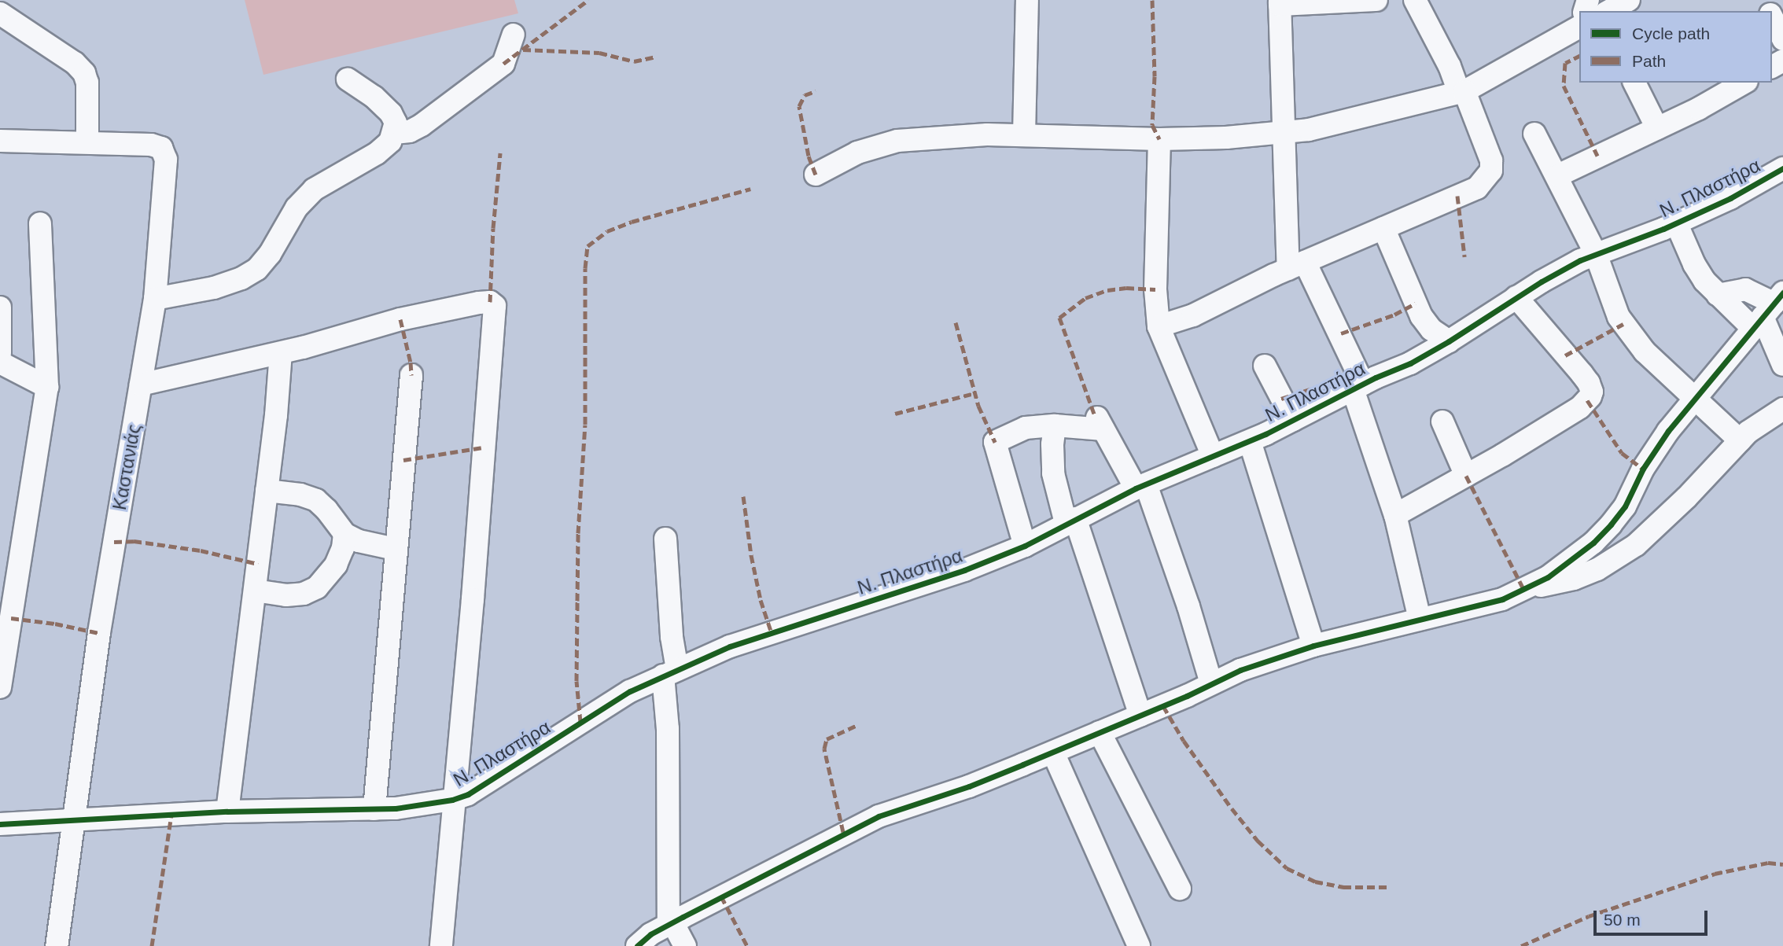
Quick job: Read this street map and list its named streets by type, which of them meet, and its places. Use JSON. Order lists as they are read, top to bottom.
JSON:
{
  "streets": {
    "street": ["Ν. Πλαστήρα", "Καστανιάς"]
  },
  "crossings": [
    ["Ν. Πλαστήρα", "Καστανιάς"]
  ],
  "legend": ["Cycle path", "Path"],
  "scale_bar": "50 m"
}
